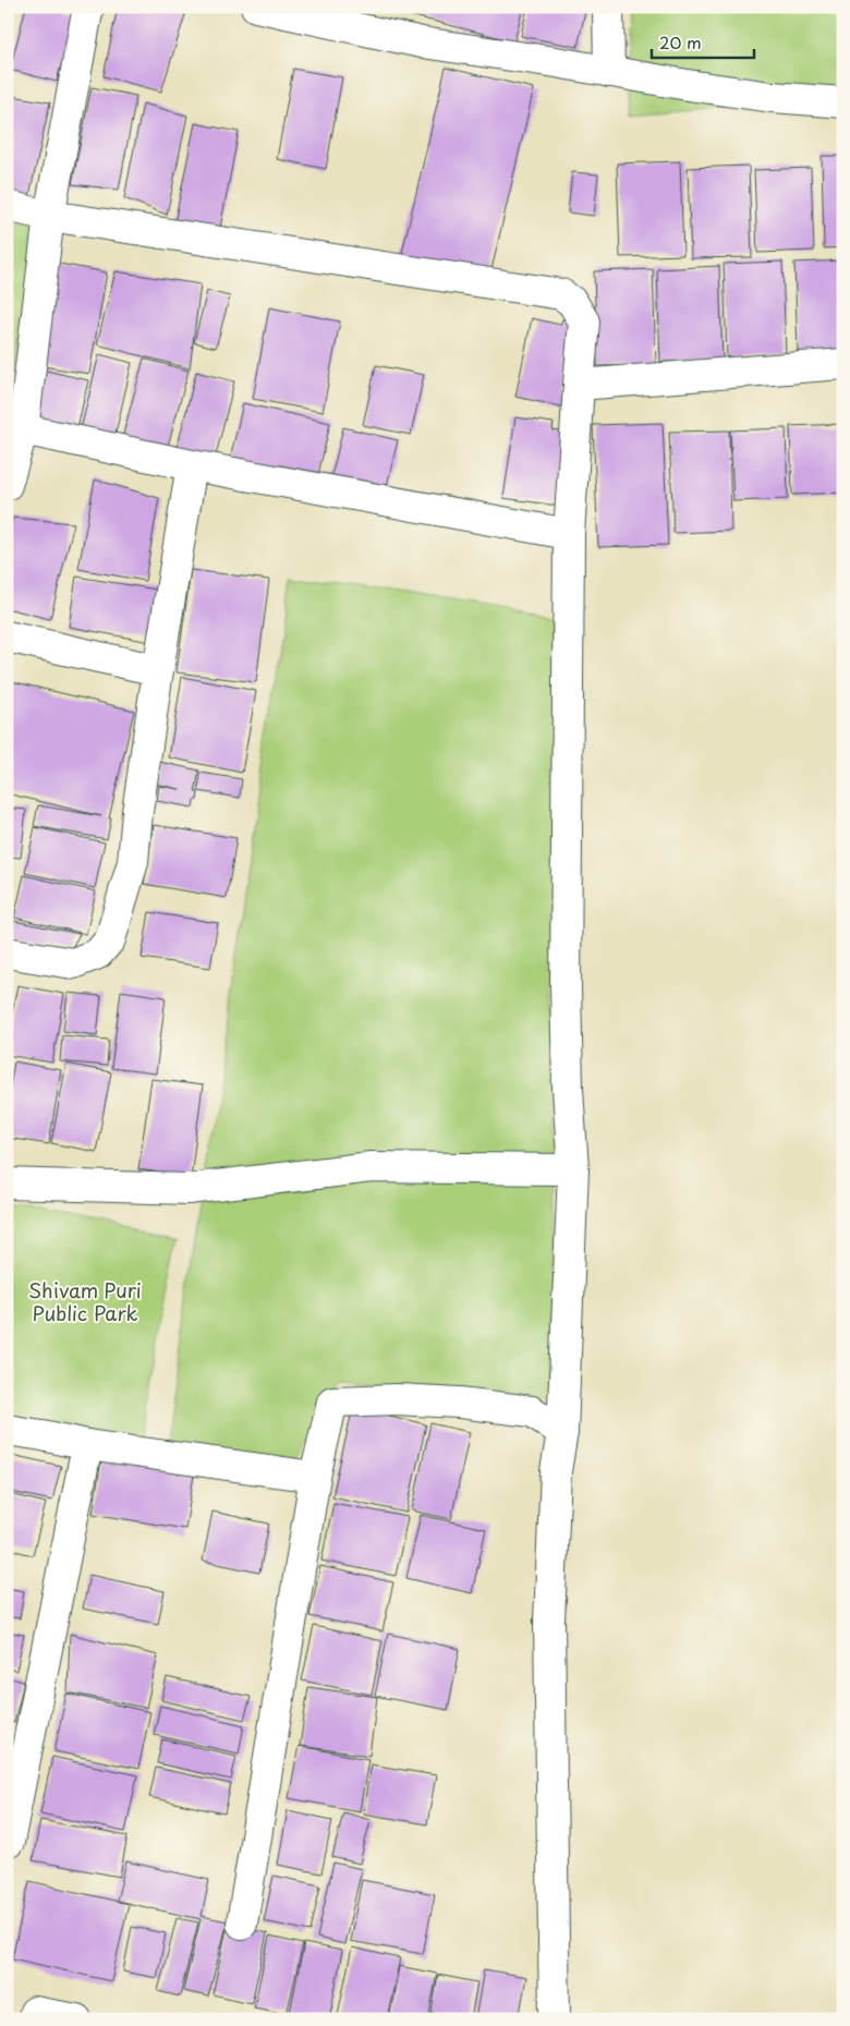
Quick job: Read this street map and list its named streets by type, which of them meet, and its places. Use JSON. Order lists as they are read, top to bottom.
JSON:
{
  "parks": ["Shivam Puri Public Park"],
  "scale_bar": "20 m"
}
